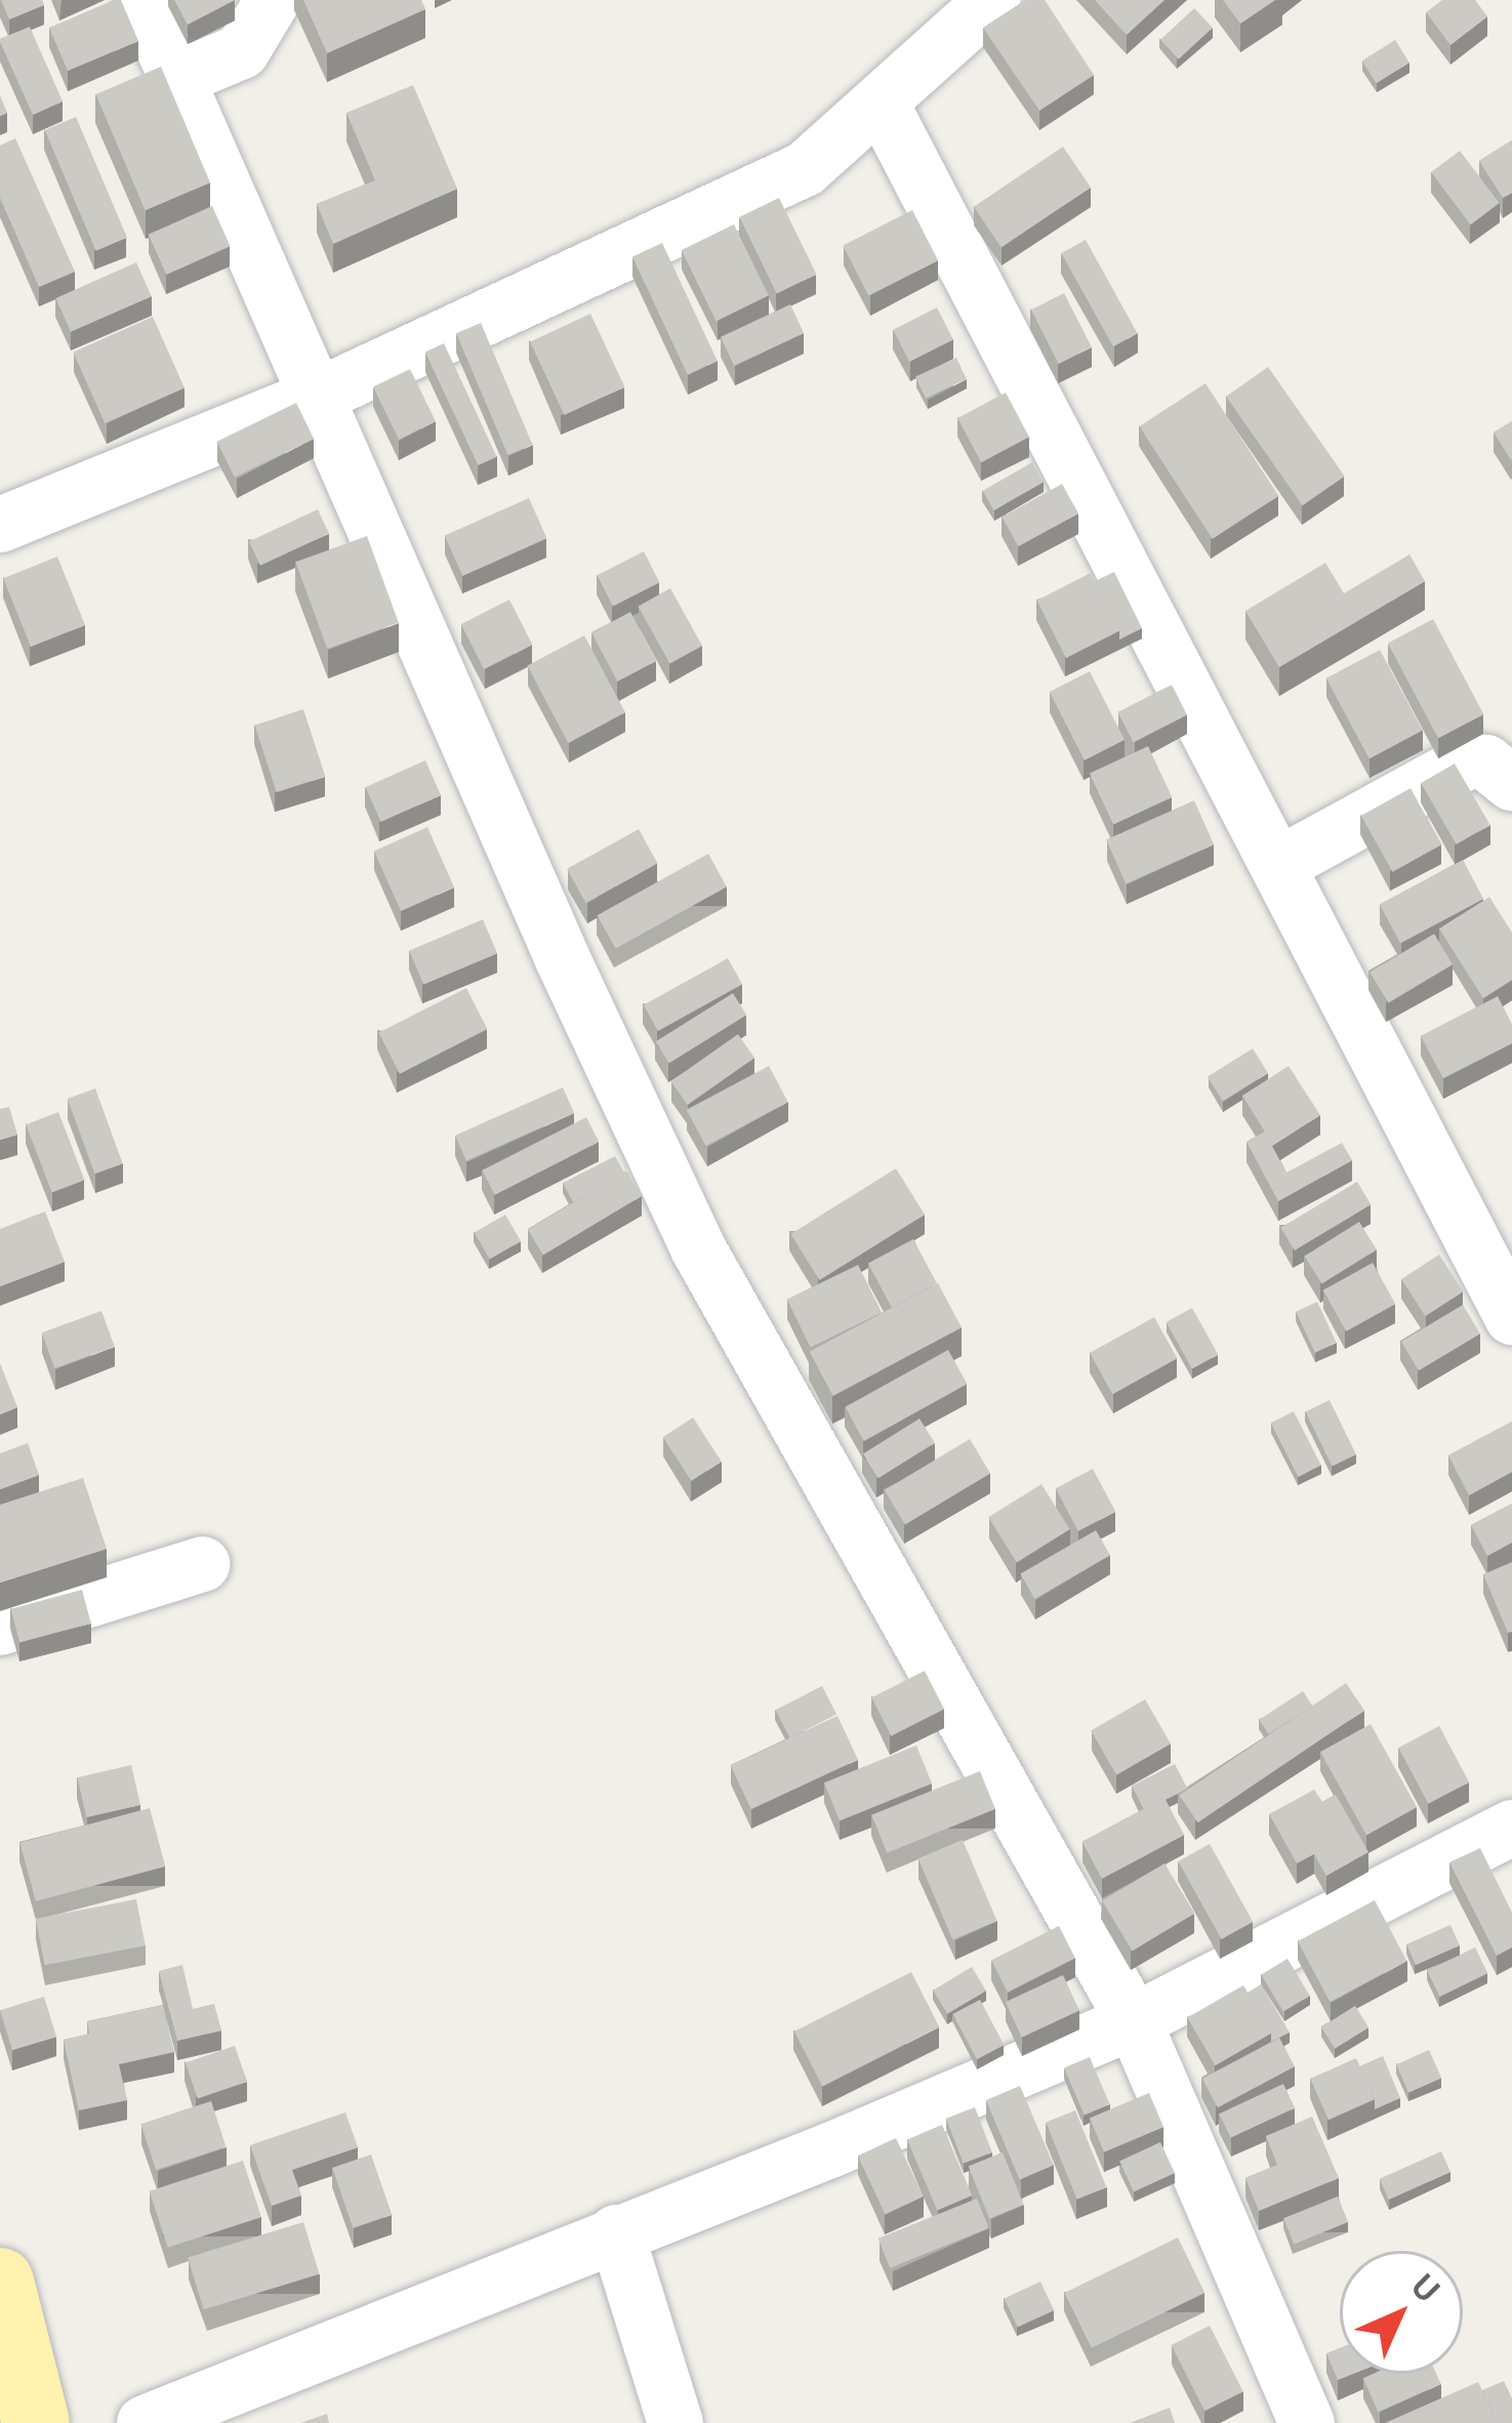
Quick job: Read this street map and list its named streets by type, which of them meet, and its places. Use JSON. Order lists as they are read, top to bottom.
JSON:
{
  "north": "top right"
}
